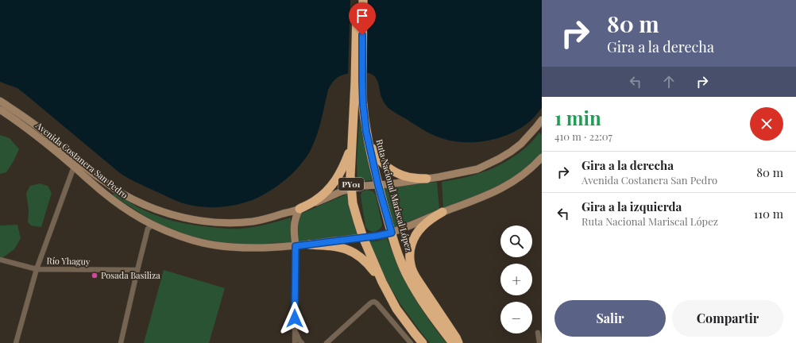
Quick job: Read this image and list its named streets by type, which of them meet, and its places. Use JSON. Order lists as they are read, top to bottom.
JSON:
{
  "streets": {
    "highway": ["PY01", "Ruta Nacional Mariscal López"],
    "main road": ["Avenida Costanera San Pedro"],
    "street": ["Río Yhaguy"]
  },
  "crossings": [
    ["Avenida Costanera San Pedro", "Ruta Nacional Mariscal López"]
  ],
  "places": ["Posada Basiliza"],
  "page": {
    "turn": ["80 m", "Gira a la derecha"],
    "heading": ["1 min", "410 m · 22:07"],
    "list": [
      {
        "name": "Gira a la derecha",
        "note": "Avenida Costanera San Pedro",
        "value": "80 m"
      },
      {
        "name": "Gira a la izquierda",
        "note": "Ruta Nacional Mariscal López",
        "value": "110 m"
      }
    ],
    "map_buttons": ["+", "−"],
    "buttons": ["Salir", "Compartir"]
  }
}
